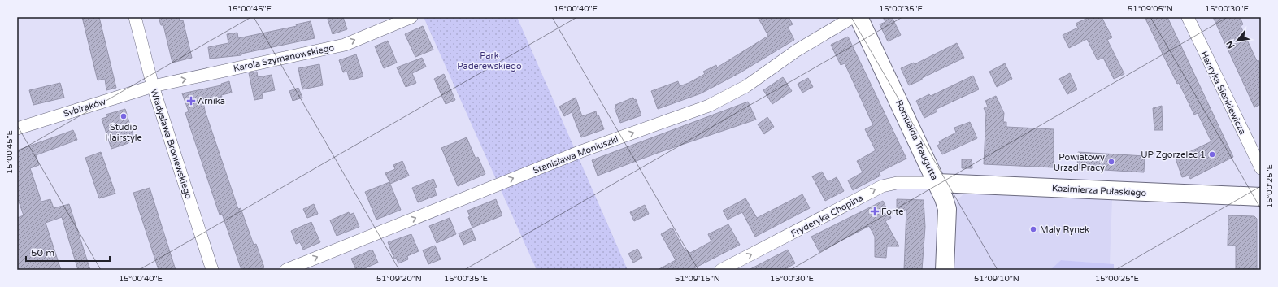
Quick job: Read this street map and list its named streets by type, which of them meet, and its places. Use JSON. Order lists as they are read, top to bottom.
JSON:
{
  "streets": {
    "street": [
      "Karola Szymanowskiego",
      "Henryka Sienkiewicza",
      "Sybiraków",
      "Romualda Traugutta",
      "Władysława Broniewskiego",
      "Stanisława Moniuszki",
      "Kazimierza Pułaskiego",
      "Fryderyka Chopina"
    ]
  },
  "crossings": [
    ["Karola Szymanowskiego", "Sybiraków"],
    ["Karola Szymanowskiego", "Władysława Broniewskiego"],
    ["Sybiraków", "Władysława Broniewskiego"],
    ["Romualda Traugutta", "Kazimierza Pułaskiego"],
    ["Romualda Traugutta", "Fryderyka Chopina"],
    ["Kazimierza Pułaskiego", "Fryderyka Chopina"]
  ],
  "one_way": ["Karola Szymanowskiego", "Stanisława Moniuszki", "Fryderyka Chopina"],
  "parks": ["Park Paderewskiego"],
  "places": {
    "health": ["Arnika", "Forte"],
    "other": [
      "Studio Hairstyle",
      "UP Zgorzelec 1",
      "Powiatowy Urząd Pracy",
      "Mały Rynek"
    ]
  },
  "scale_bar": "50 m",
  "north": "bottom left",
  "coordinates": [
    "15°00'45\"E",
    "15°00'40\"E",
    "15°00'35\"E",
    "51°09'05\"N",
    "15°00'30\"E",
    "15°00'25\"E",
    "51°09'20\"N",
    "51°09'15\"N",
    "51°09'10\"N"
  ]
}
